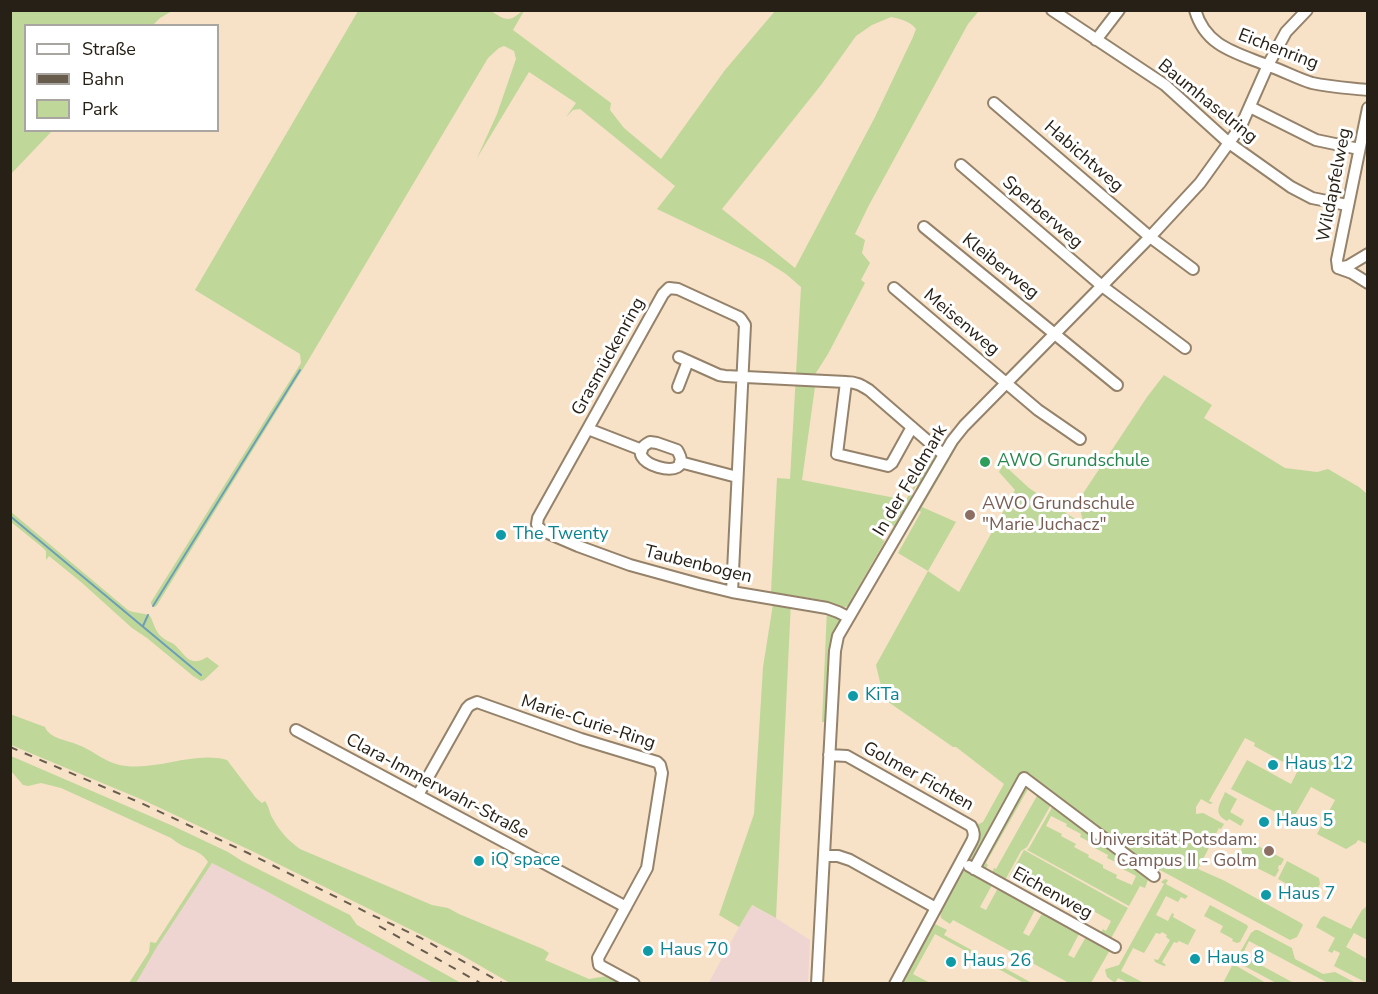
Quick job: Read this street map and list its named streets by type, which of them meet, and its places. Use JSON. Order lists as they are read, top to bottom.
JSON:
{
  "streets": {
    "street": [
      "Eichenring",
      "Baumhaselring",
      "Habichtweg",
      "Wildapfelweg",
      "Sperberweg",
      "Kleiberweg",
      "Meisenweg",
      "Grasmückenring",
      "In der Feldmark",
      "Taubenbogen",
      "Marie-Curie-Ring",
      "Golmer Fichten",
      "Clara-Immerwahr-Straße",
      "Eichenweg"
    ]
  },
  "crossings": [
    ["Eichenring", "In der Feldmark"],
    ["Baumhaselring", "Wildapfelweg"],
    ["Baumhaselring", "In der Feldmark"],
    ["Habichtweg", "In der Feldmark"],
    ["Sperberweg", "In der Feldmark"],
    ["Kleiberweg", "In der Feldmark"],
    ["Meisenweg", "In der Feldmark"],
    ["Grasmückenring", "Taubenbogen"],
    ["In der Feldmark", "Taubenbogen"],
    ["In der Feldmark", "Golmer Fichten"],
    ["Marie-Curie-Ring", "Clara-Immerwahr-Straße"],
    ["Golmer Fichten", "Eichenweg"]
  ],
  "places": [
    "AWO Grundschule",
    "AWO Grundschule \"Marie Juchacz\"",
    "The Twenty",
    "KiTa",
    "Haus 12",
    "Haus 5",
    "Universität Potsdam: Campus II - Golm",
    "iQ space",
    "Haus 7",
    "Haus 70",
    "Haus 8",
    "Haus 26"
  ],
  "legend": ["Straße", "Bahn", "Park"]
}
